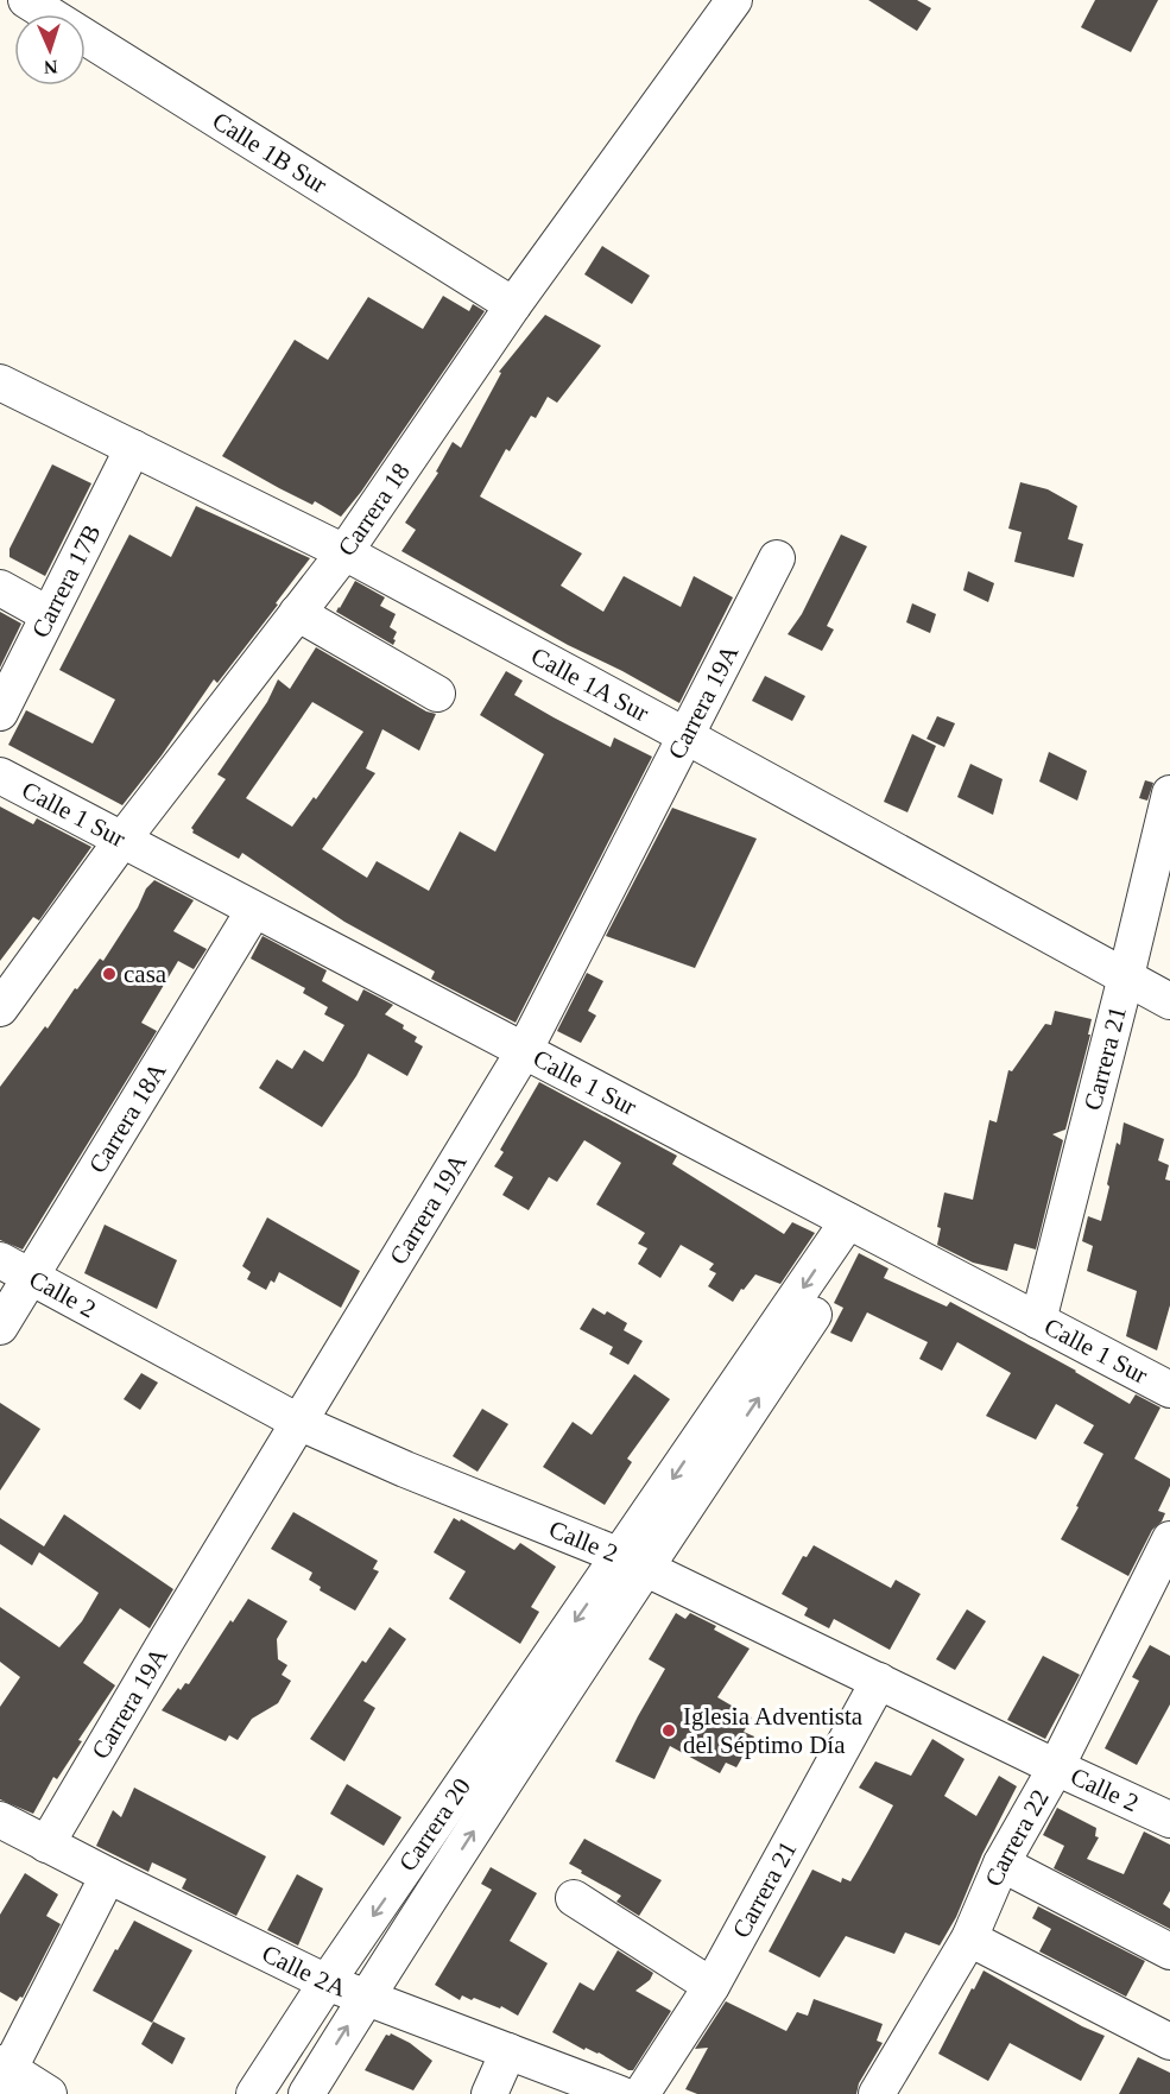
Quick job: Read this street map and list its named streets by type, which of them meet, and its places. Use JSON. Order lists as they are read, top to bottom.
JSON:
{
  "streets": {
    "street": [
      "Calle 1B Sur",
      "Carrera 18",
      "Carrera 17B",
      "Calle 1A Sur",
      "Carrera 19A",
      "Calle 1 Sur",
      "Carrera 21",
      "Carrera 18A",
      "Calle 2",
      "Carrera 20",
      "Carrera 22",
      "Calle 2A"
    ]
  },
  "crossings": [
    ["Calle 1B Sur", "Carrera 18"],
    ["Carrera 18", "Calle 1A Sur"],
    ["Carrera 18", "Calle 1 Sur"],
    ["Carrera 17B", "Calle 1A Sur"],
    ["Calle 1A Sur", "Carrera 19A"],
    ["Calle 1A Sur", "Carrera 21"],
    ["Carrera 19A", "Calle 1 Sur"],
    ["Carrera 19A", "Calle 2"],
    ["Carrera 19A", "Calle 2A"],
    ["Calle 1 Sur", "Carrera 21"],
    ["Calle 1 Sur", "Carrera 18A"],
    ["Carrera 21", "Calle 2"],
    ["Carrera 18A", "Calle 2"],
    ["Calle 2", "Carrera 20"],
    ["Calle 2", "Carrera 22"],
    ["Carrera 20", "Calle 2A"]
  ],
  "places": ["casa", "Iglesia Adventista del Séptimo Día"],
  "north": "bottom"
}
